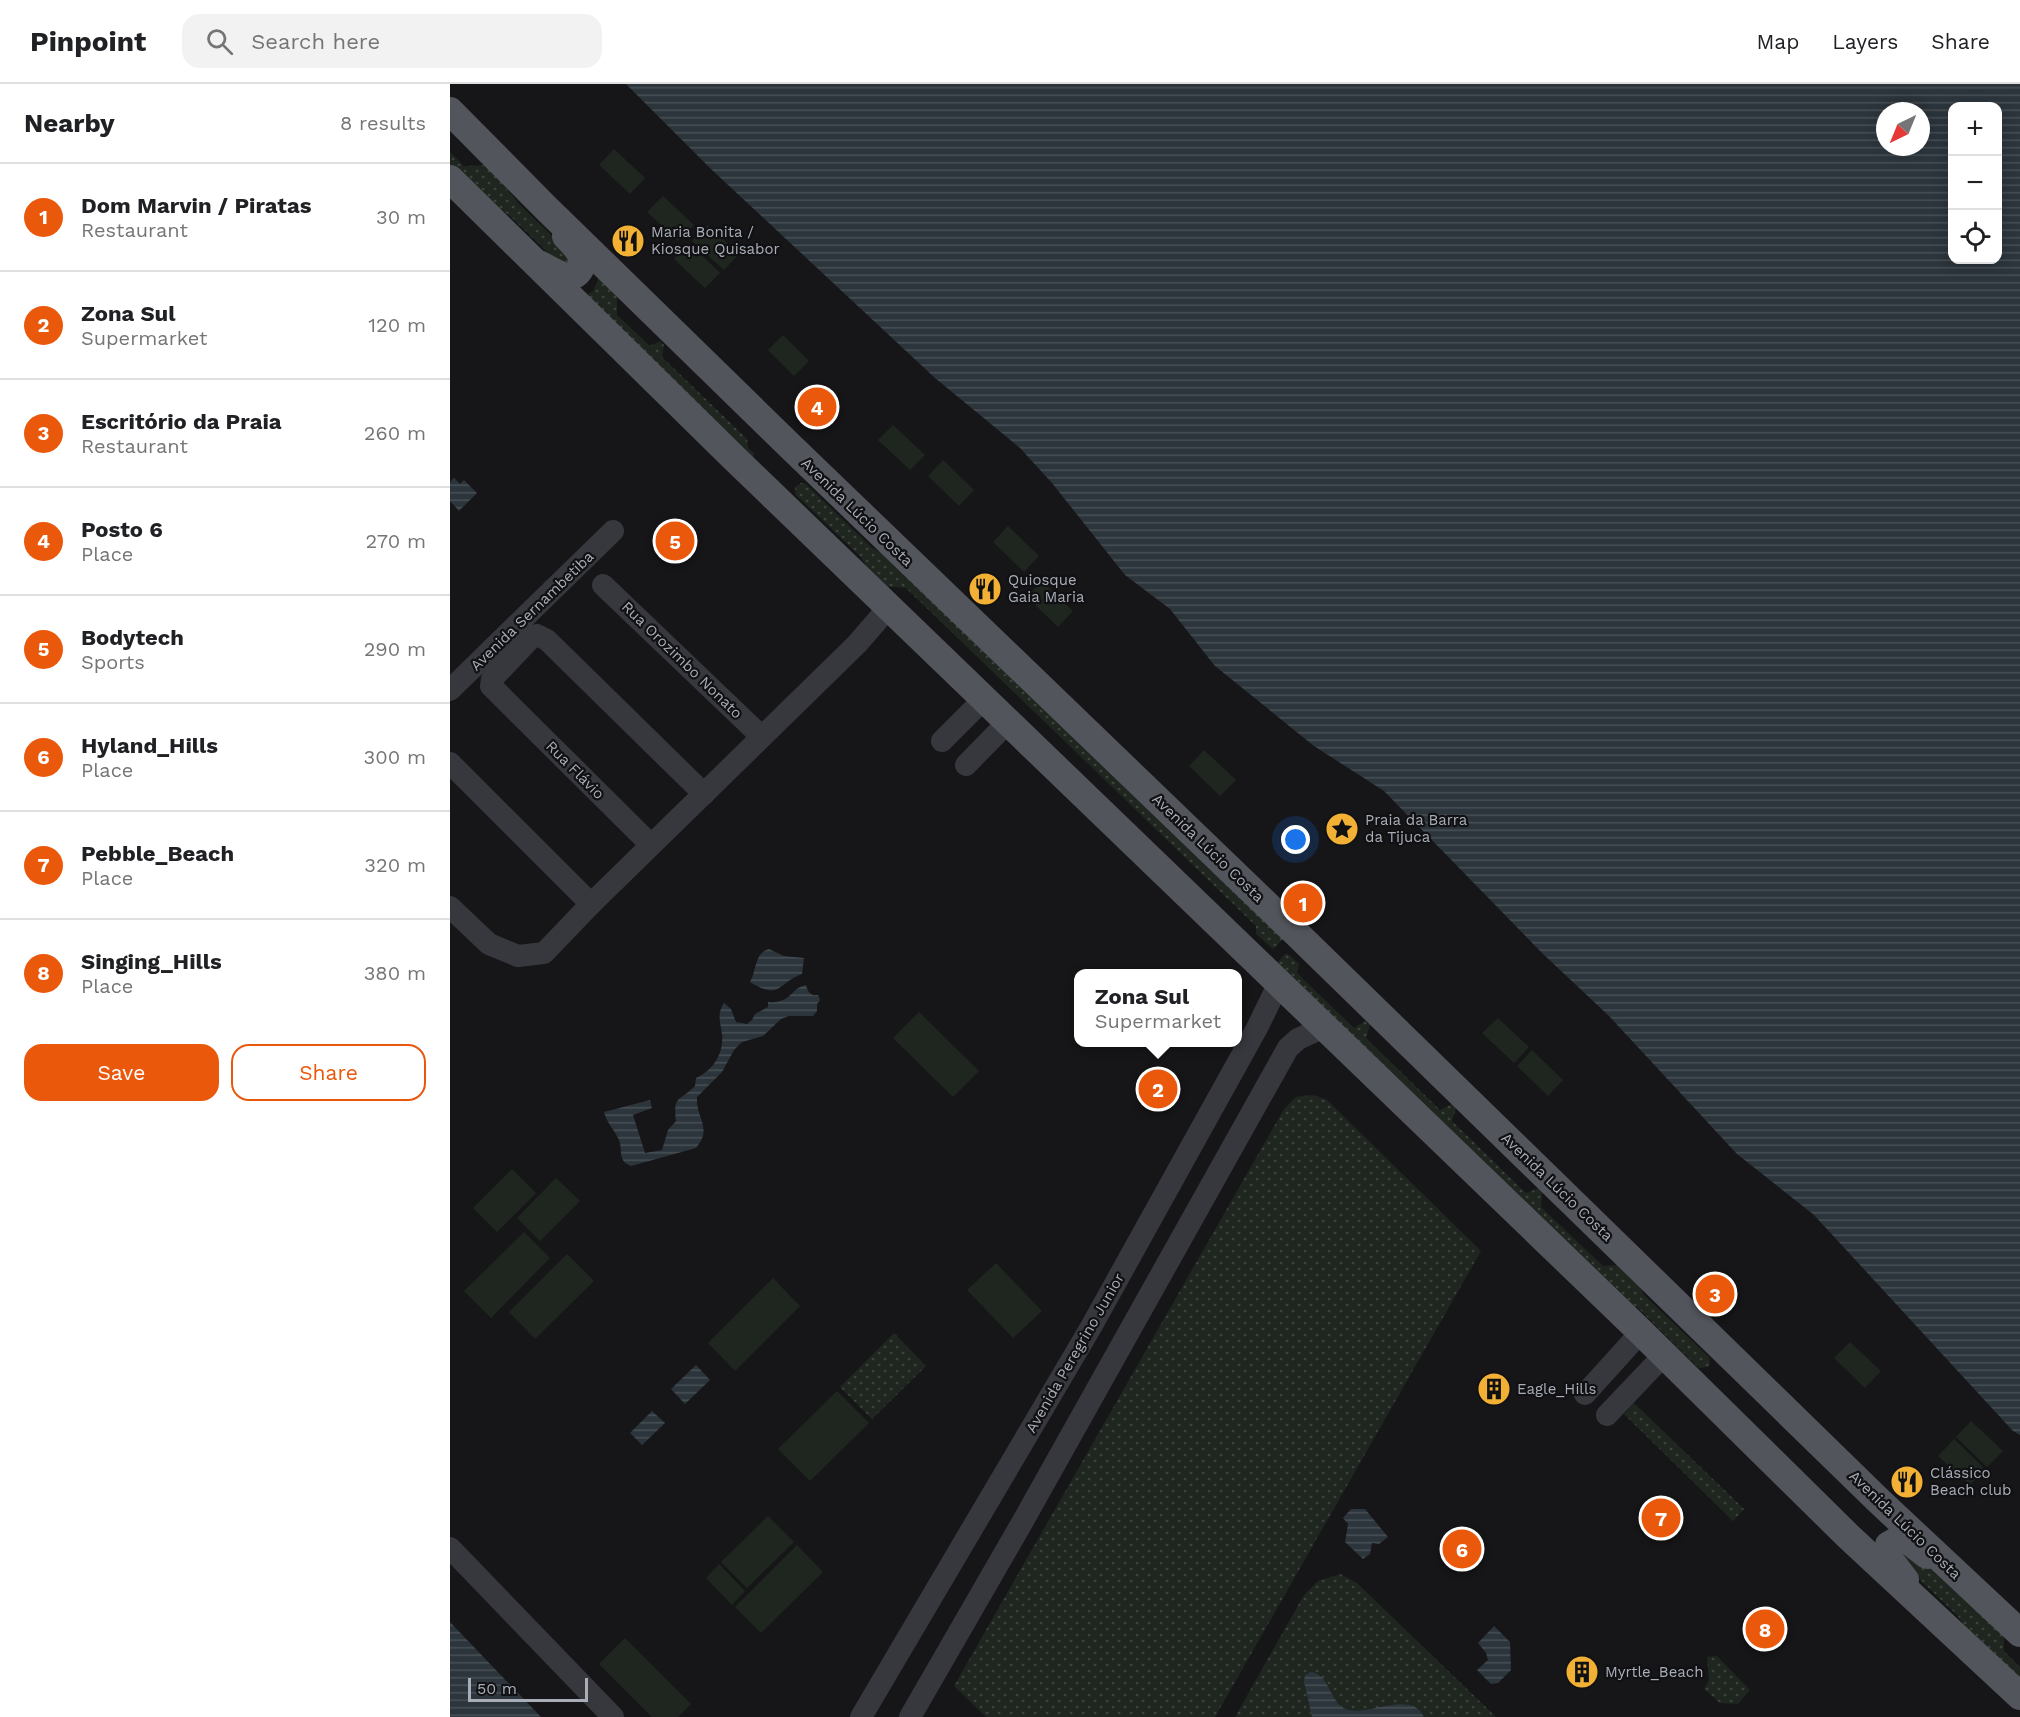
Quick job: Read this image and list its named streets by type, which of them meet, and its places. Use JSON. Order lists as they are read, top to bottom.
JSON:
{
  "streets": {
    "main road": ["Avenida Lúcio Costa"],
    "street": [
      "Avenida Sernambetiba",
      "Rua Orozimbo Nonato",
      "Rua Flávio",
      "Avenida Peregrino Junior"
    ]
  },
  "places": {
    "restaurant": ["Maria Bonita / Kiosque Quisabor", "Quiosque Gaia Maria", "Clássico Beach club"],
    "place": ["Praia da Barra da Tijuca"],
    "building": ["Eagle_Hills", "Myrtle_Beach"]
  },
  "scale_bar": "50 m",
  "north": "bottom left",
  "page": {
    "header": "Pinpoint",
    "search": "Search here",
    "nav": ["Map", "Layers", "Share"],
    "heading": ["Nearby", "8 results"],
    "map_buttons": ["+", "−"],
    "list": [
      {
        "mark": "1",
        "name": "Dom Marvin / Piratas",
        "note": "Restaurant",
        "value": "30 m"
      },
      {
        "mark": "2",
        "name": "Zona Sul",
        "note": "Supermarket",
        "value": "120 m"
      },
      {
        "mark": "3",
        "name": "Escritório da Praia",
        "note": "Restaurant",
        "value": "260 m"
      },
      {
        "mark": "4",
        "name": "Posto 6",
        "note": "Place",
        "value": "270 m"
      },
      {
        "mark": "5",
        "name": "Bodytech",
        "note": "Sports",
        "value": "290 m"
      },
      {
        "mark": "6",
        "name": "Hyland_Hills",
        "note": "Place",
        "value": "300 m"
      },
      {
        "mark": "7",
        "name": "Pebble_Beach",
        "note": "Place",
        "value": "320 m"
      },
      {
        "mark": "8",
        "name": "Singing_Hills",
        "note": "Place",
        "value": "380 m"
      }
    ],
    "pins": [
      "4",
      "5",
      "1",
      "2",
      "3",
      "7",
      "6",
      "8"
    ],
    "popup": ["Zona Sul", "Supermarket"],
    "buttons": ["Save", "Share"],
    "scale": "50 m"
  }
}
